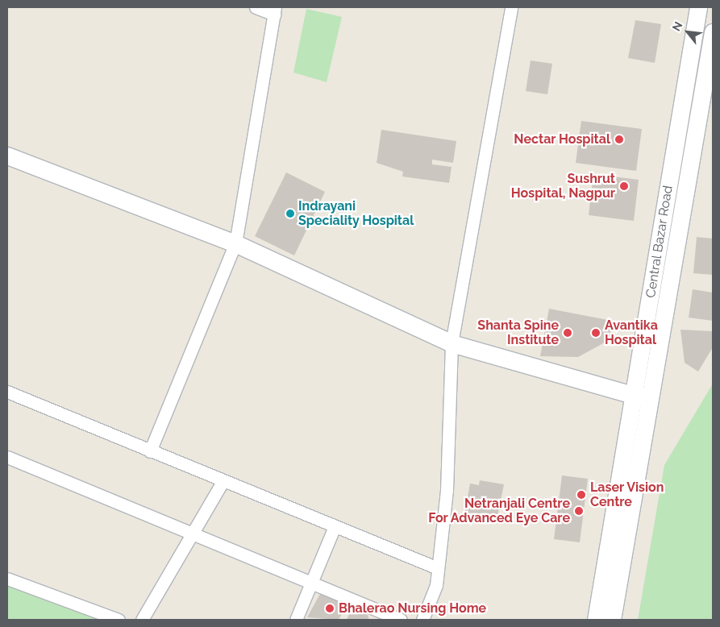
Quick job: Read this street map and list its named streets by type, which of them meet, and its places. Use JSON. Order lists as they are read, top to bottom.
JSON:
{
  "streets": {
    "main road": ["Central Bazar Road"]
  },
  "places": [
    "Nectar Hospital",
    "Sushrut Hospital, Nagpur",
    "Indrayani Speciality Hospital",
    "Shanta Spine Institute",
    "Avantika Hospital",
    "Laser Vision Centre",
    "Netranjali Centre For Advanced Eye Care",
    "Bhalerao Nursing Home"
  ],
  "north": "top left"
}
